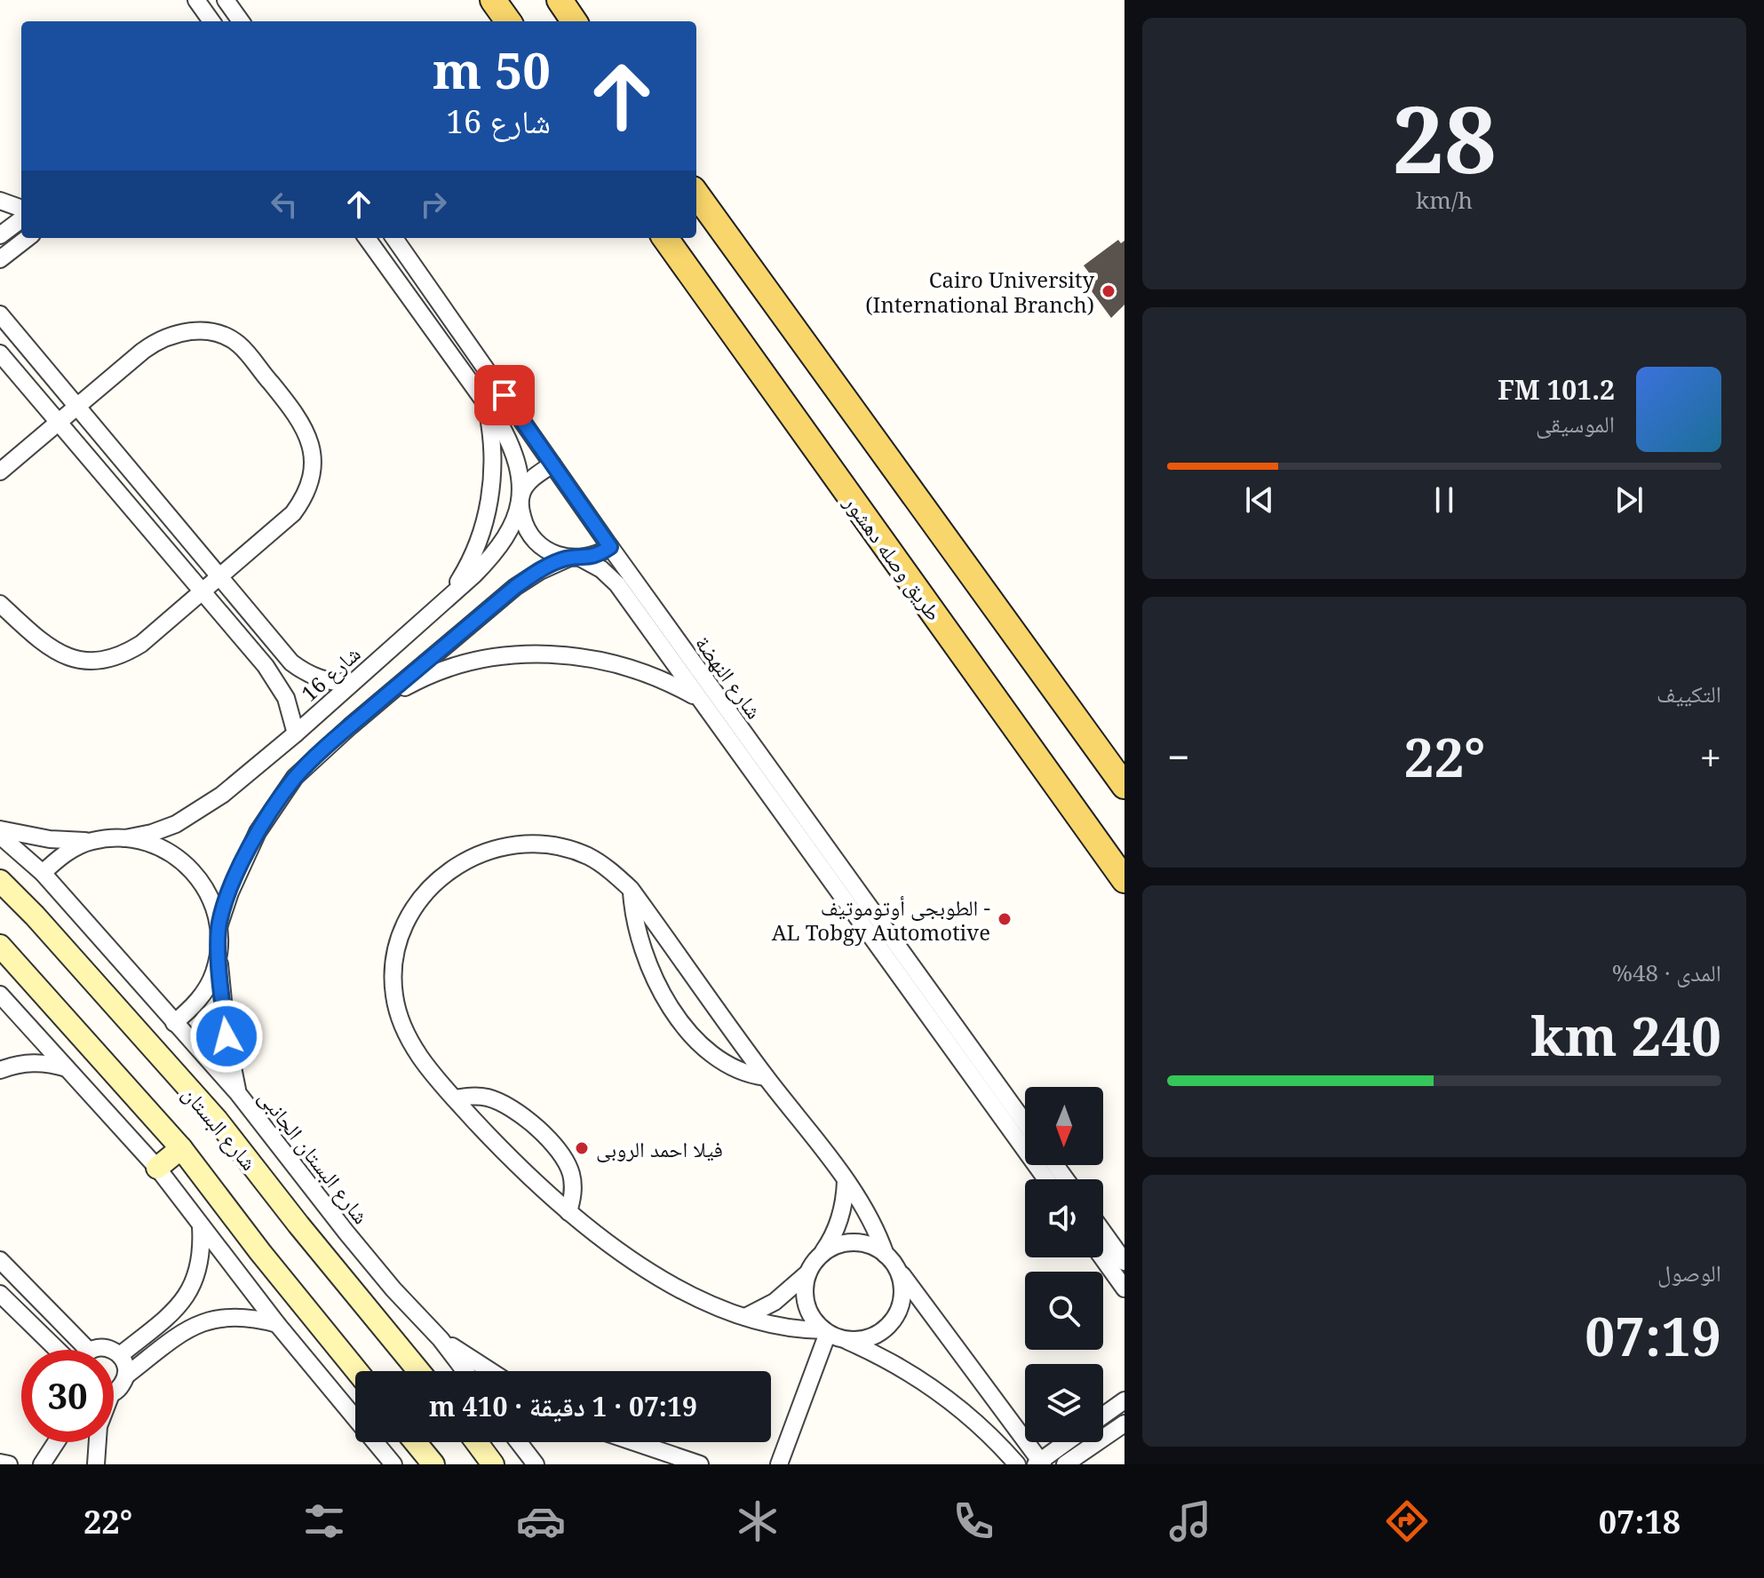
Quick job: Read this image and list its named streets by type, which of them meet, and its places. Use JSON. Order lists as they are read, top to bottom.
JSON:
{
  "streets": {
    "main road": ["طريق وصله دهشور"],
    "street": [
      "شارع 16",
      "شارع النهضة",
      "شارع البستان",
      "شارع البستان الجانبى"
    ]
  },
  "crossings": [
    ["شارع 16", "شارع النهضة"]
  ],
  "places": ["Cairo University (International Branch)", "الطوبجى أوتوموتيف - AL Tobgy Automotive", "فيلا احمد الروبى"],
  "north": "bottom",
  "page": {
    "tile": [
      ["28", "km/h"],
      "التكييف",
      ["المدى · 48%", "240 km"],
      ["الوصول", "07:19"]
    ],
    "turn": ["50 m", "شارع 16"],
    "song": ["101.2 FM", "الموسيقى"],
    "heat": ["−", "22°", "+"],
    "limit": "30",
    "trip": "07:19 · 1 دقيقة · 410 m",
    "tabs": ["07:18", "22°"]
  }
}
